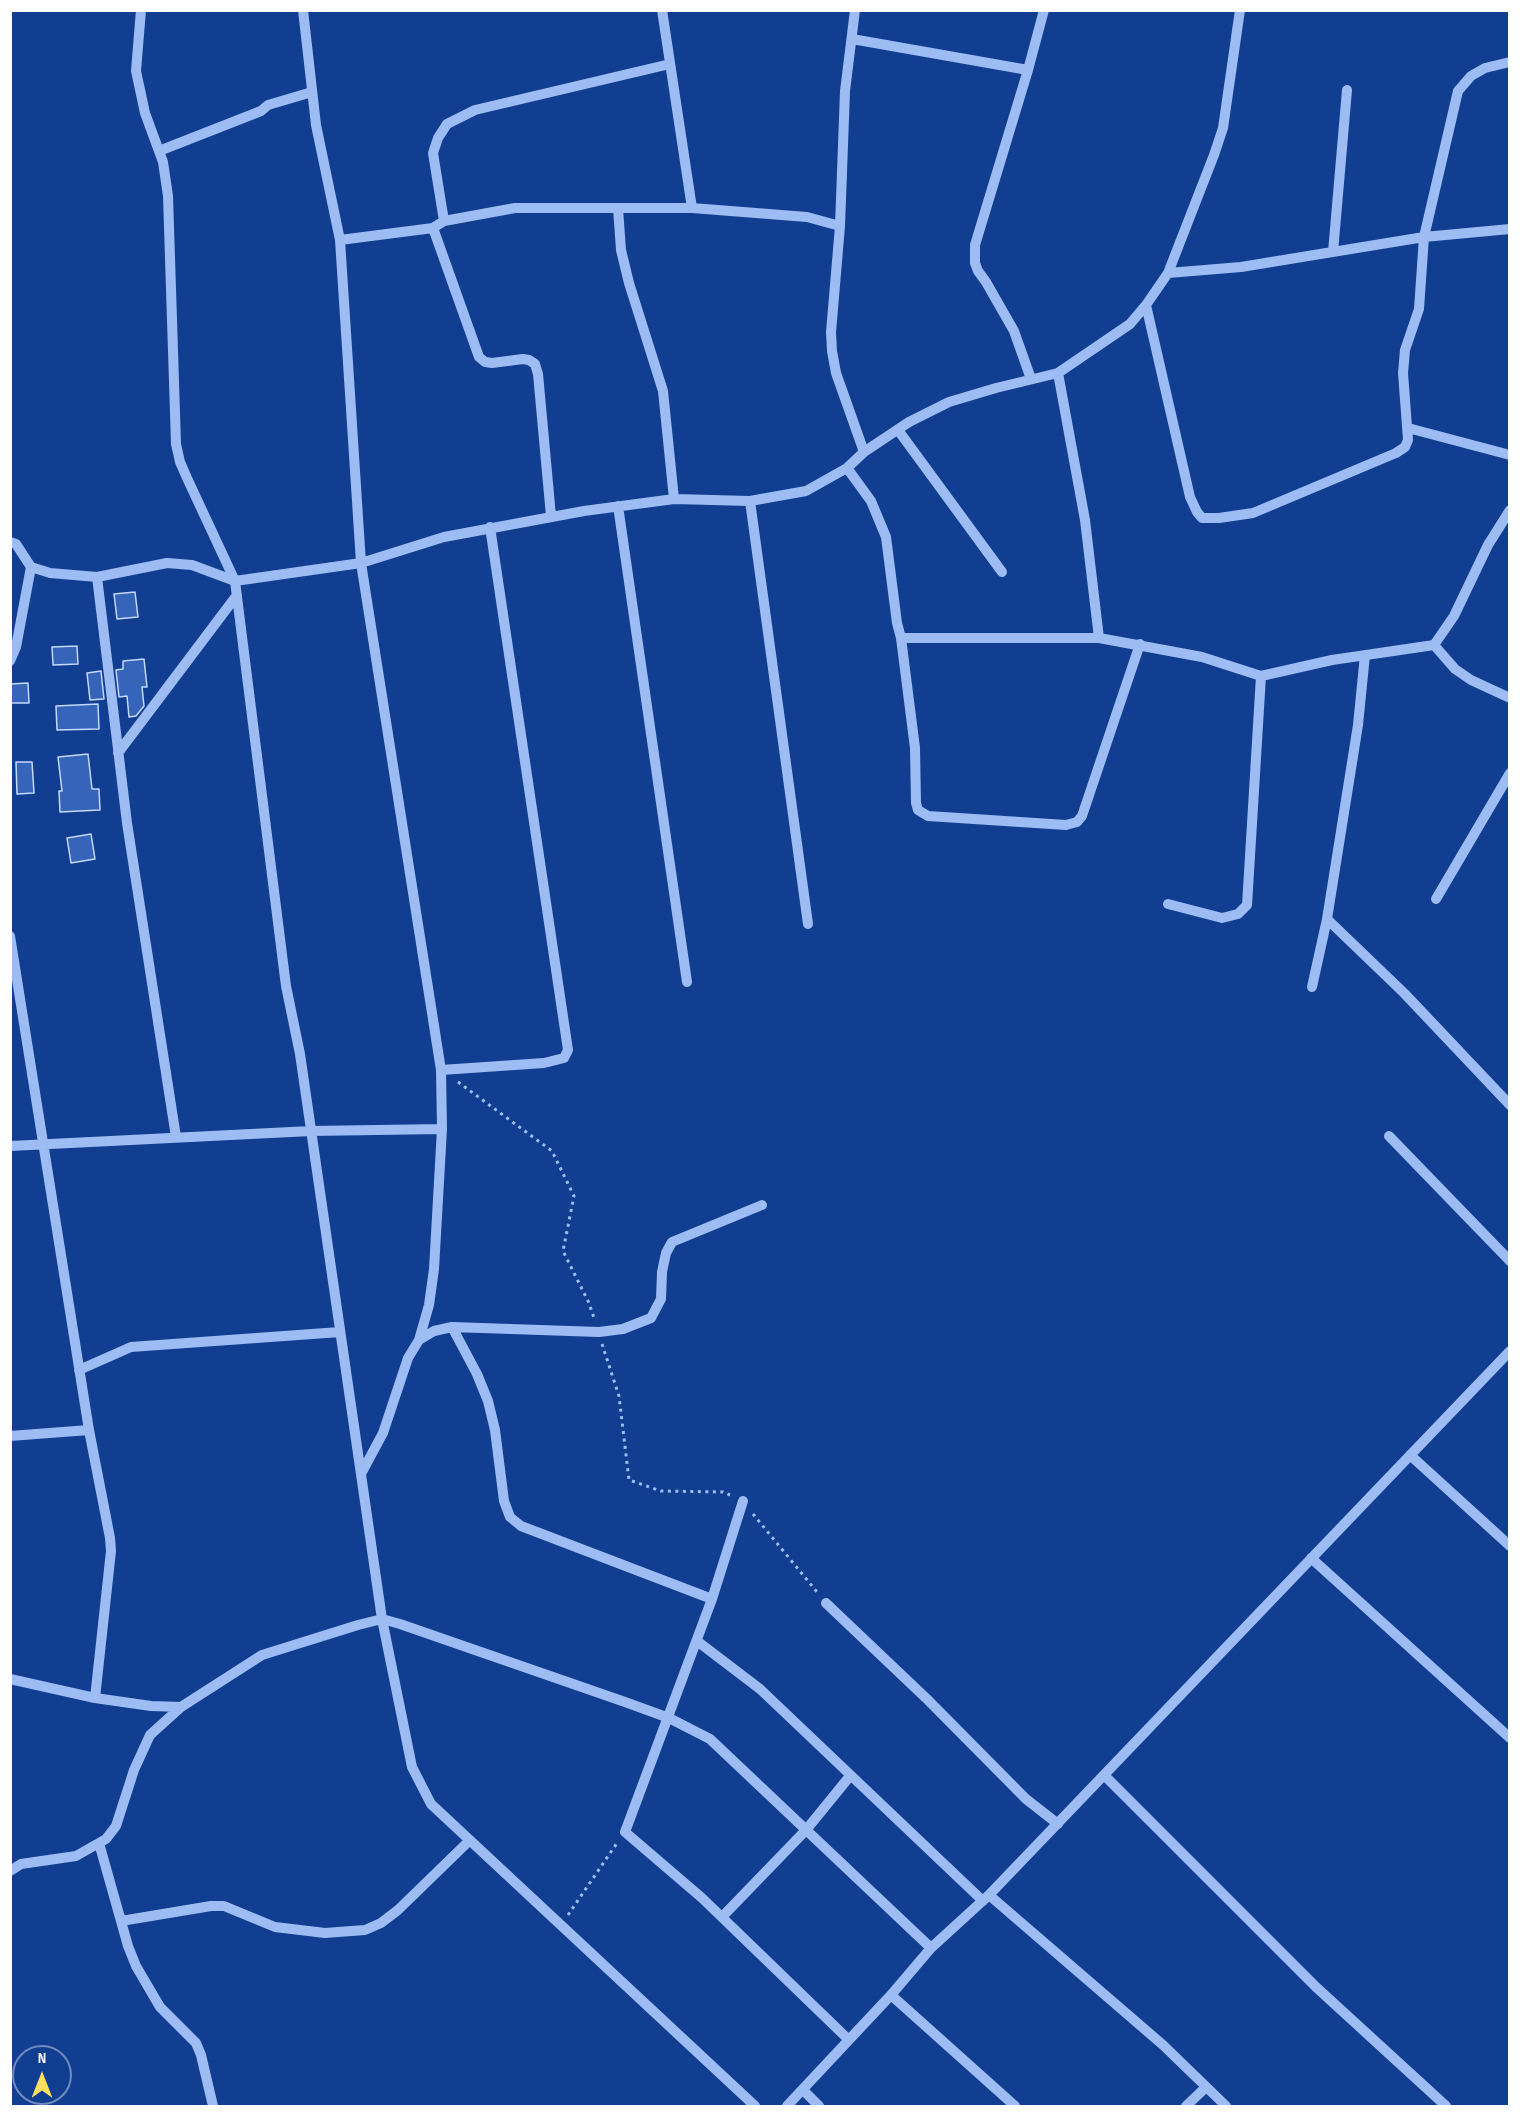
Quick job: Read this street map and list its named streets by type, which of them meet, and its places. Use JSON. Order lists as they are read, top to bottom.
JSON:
{
  "north": "top"
}
